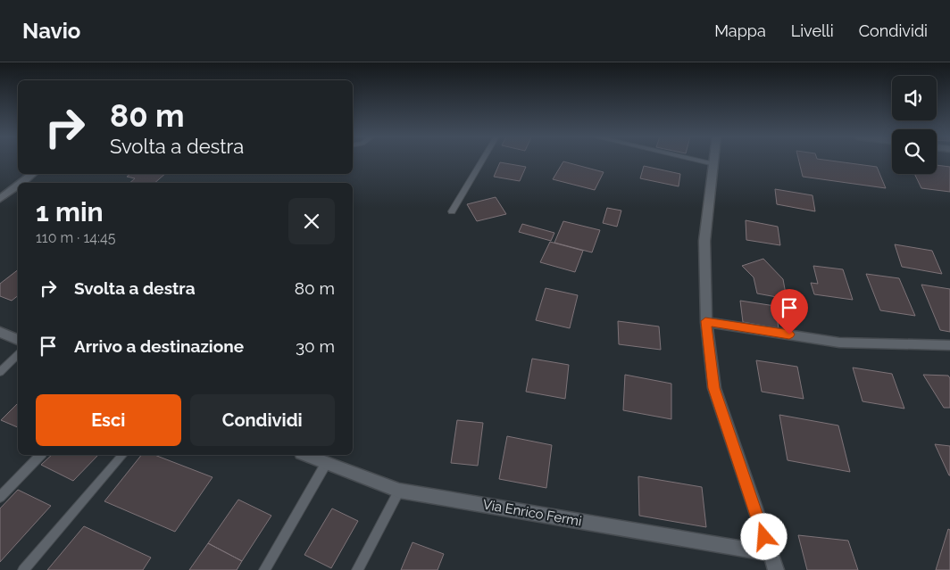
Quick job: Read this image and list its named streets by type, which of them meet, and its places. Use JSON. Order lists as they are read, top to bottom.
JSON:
{
  "streets": {
    "street": ["Via Enrico Fermi"]
  },
  "page": {
    "header": "Navio",
    "nav": ["Mappa", "Livelli", "Condividi"],
    "turn": ["80 m", "Svolta a destra"],
    "heading": ["1 min", "110 m · 14:45"],
    "list": [
      {
        "name": "Svolta a destra",
        "value": "80 m"
      },
      {
        "name": "Arrivo a destinazione",
        "value": "30 m"
      }
    ],
    "buttons": ["Esci", "Condividi"]
  }
}
